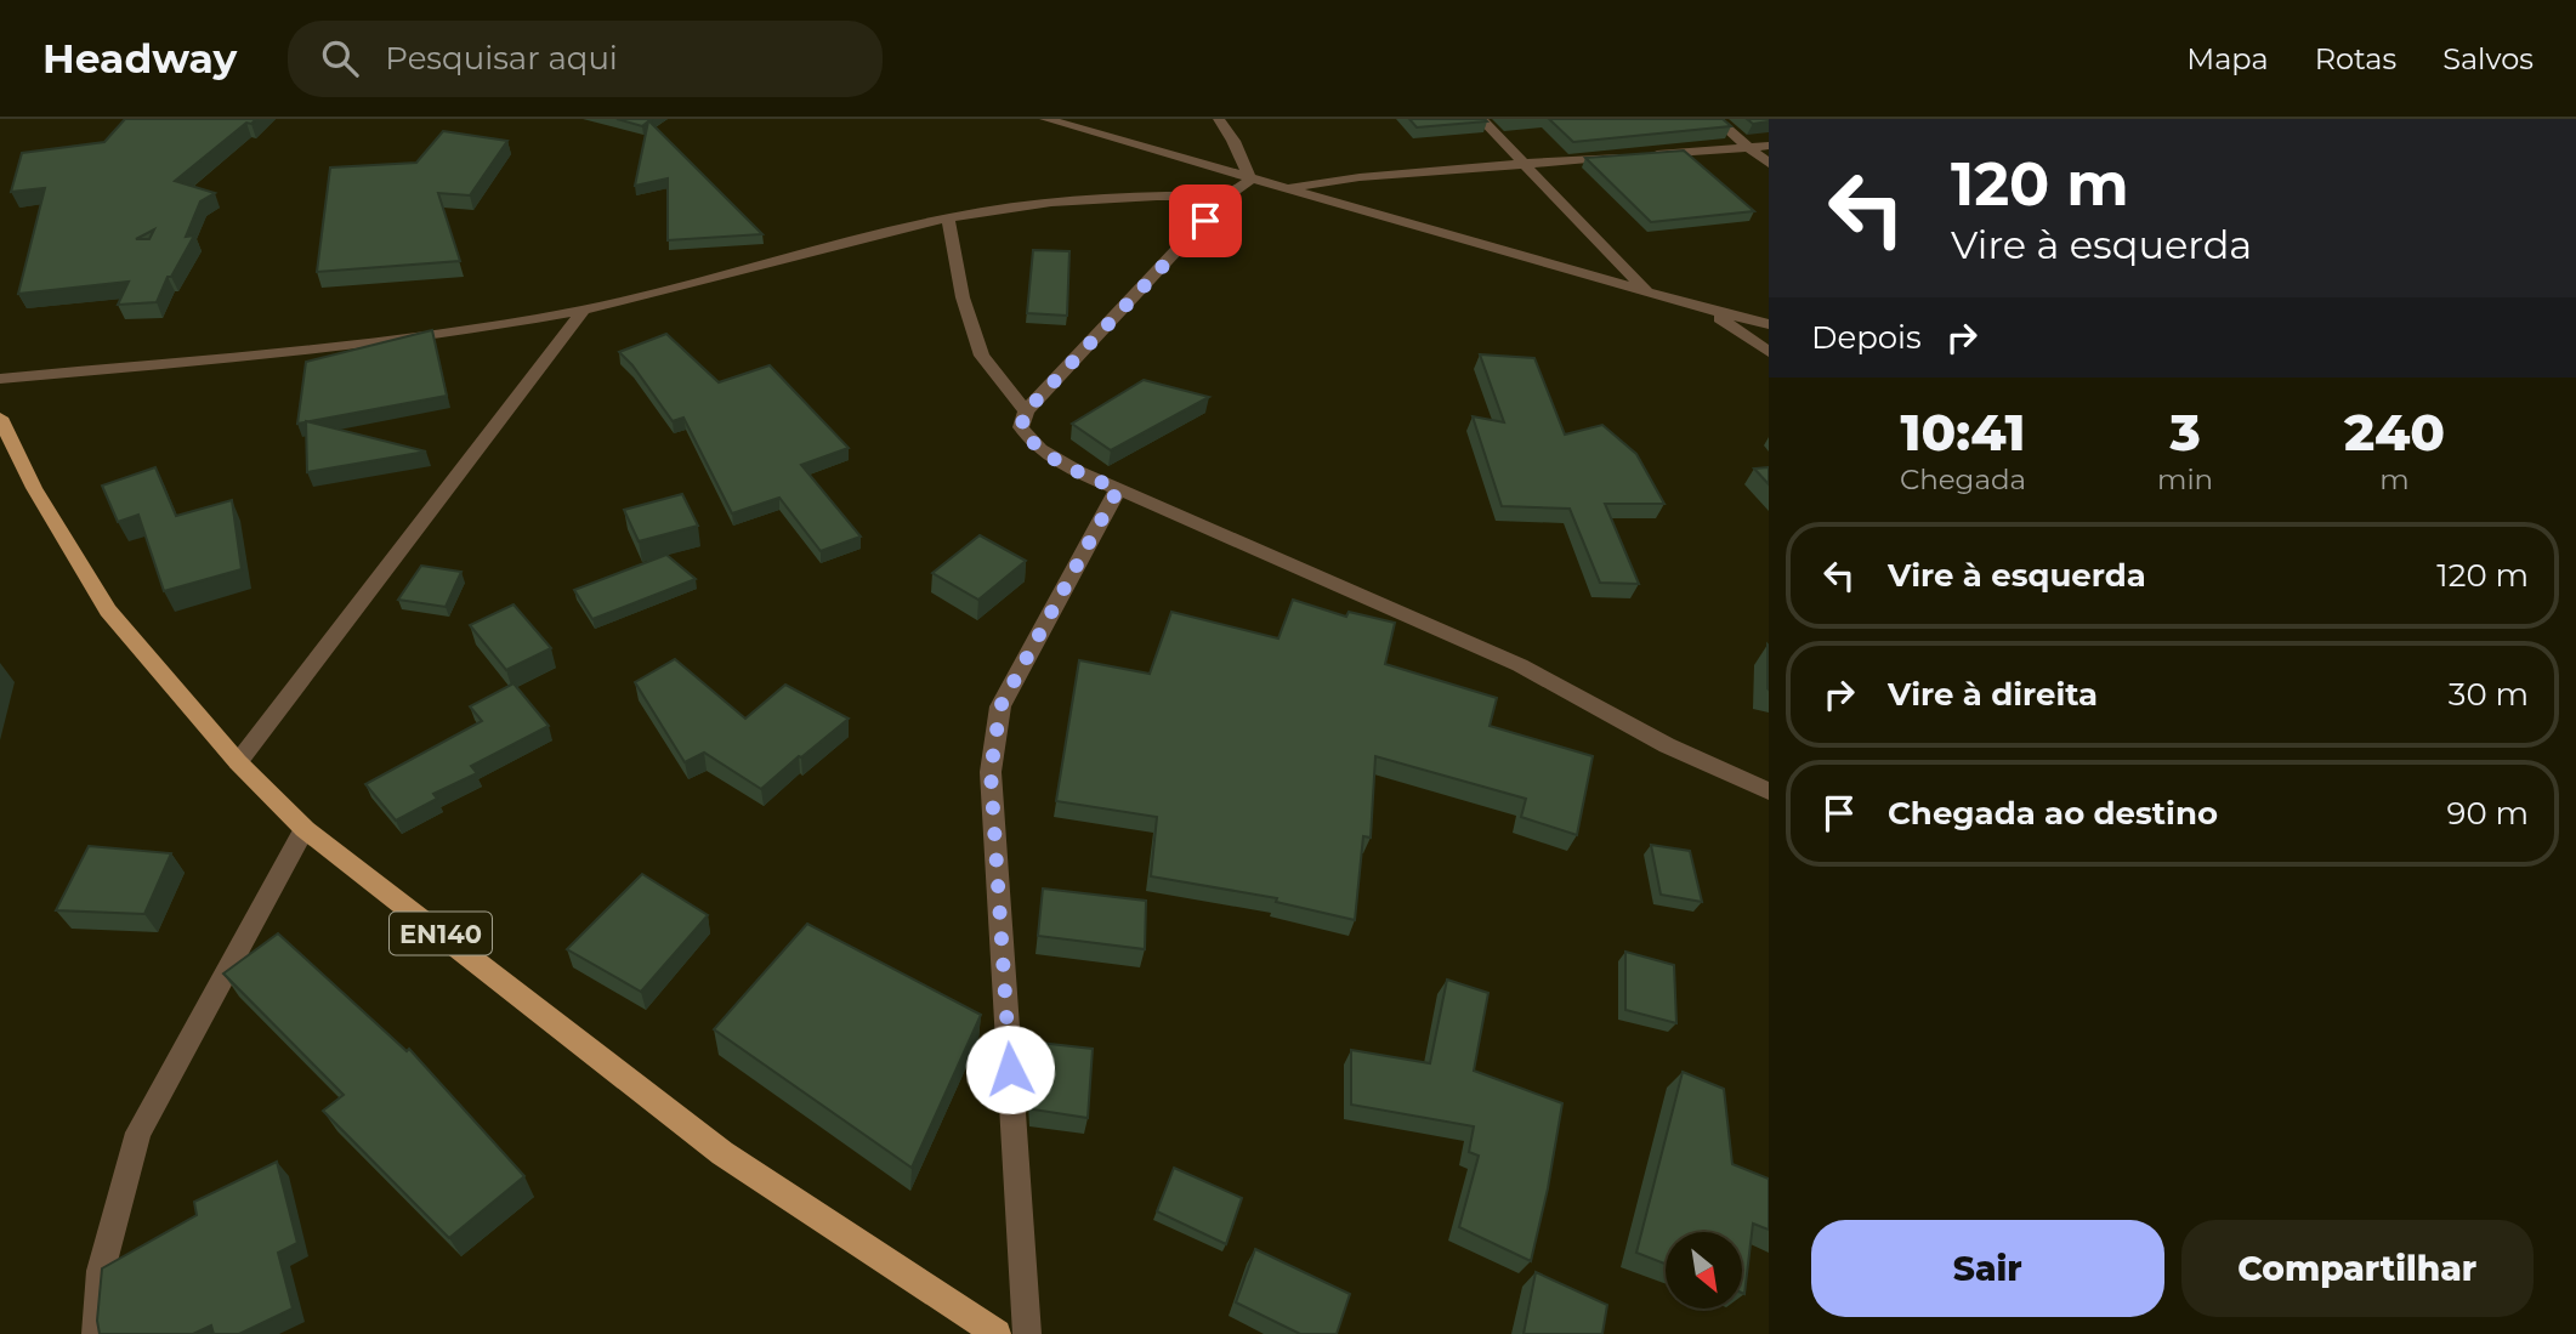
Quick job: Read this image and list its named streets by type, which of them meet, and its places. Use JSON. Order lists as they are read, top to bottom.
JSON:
{
  "streets": {
    "main road": ["EN140"]
  },
  "north": "bottom right",
  "page": {
    "header": "Headway",
    "search": "Pesquisar aqui",
    "nav": ["Mapa", "Rotas", "Salvos"],
    "turn": ["120 m", "Vire à esquerda"],
    "then": "Depois",
    "eta": [
      "10:41",
      "Chegada",
      "3",
      "min",
      "240",
      "m"
    ],
    "list": [
      {
        "name": "Vire à esquerda",
        "value": "120 m"
      },
      {
        "name": "Vire à direita",
        "value": "30 m"
      },
      {
        "name": "Chegada ao destino",
        "value": "90 m"
      }
    ],
    "buttons": ["Sair", "Compartilhar"]
  }
}
